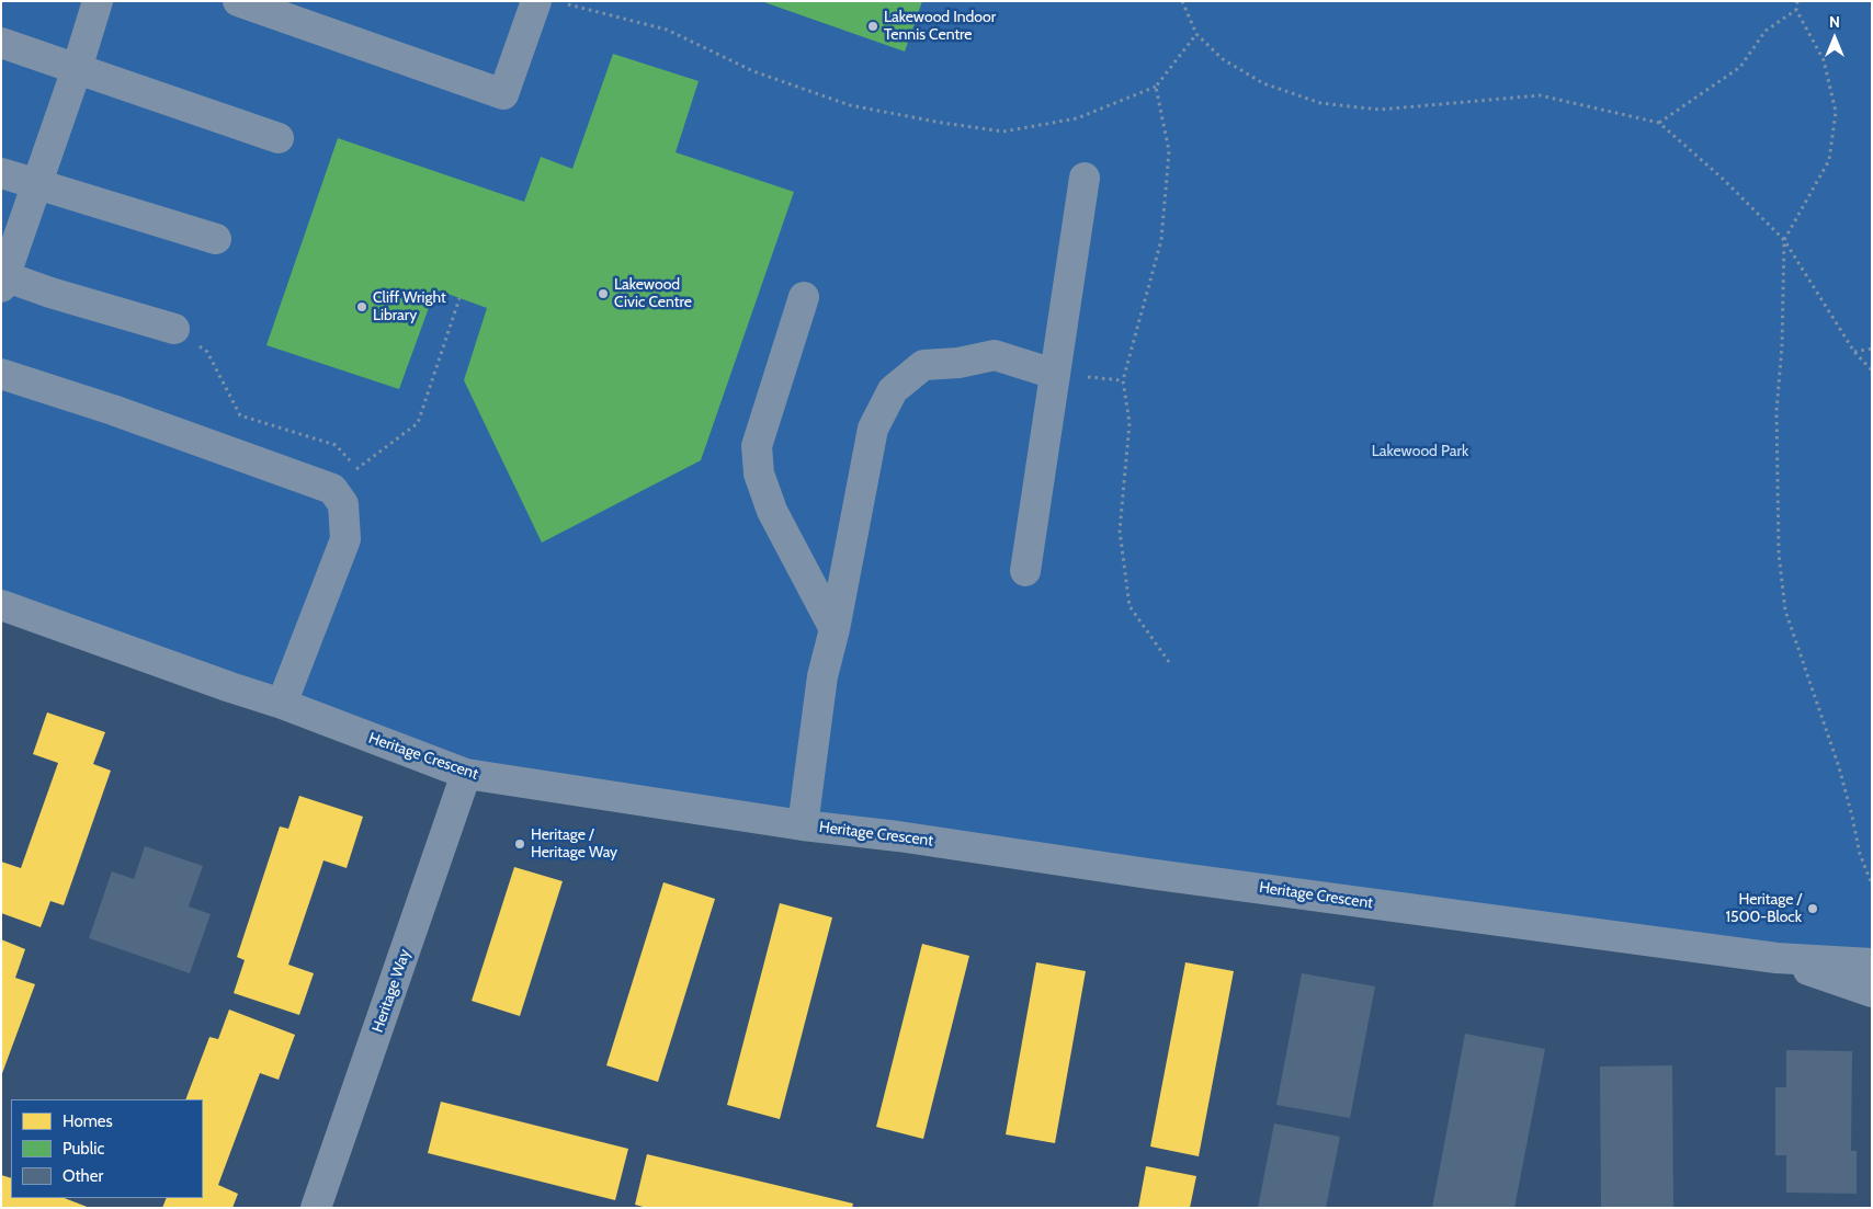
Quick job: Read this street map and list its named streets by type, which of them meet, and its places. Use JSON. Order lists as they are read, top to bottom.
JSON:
{
  "streets": {
    "street": ["Heritage Crescent", "Heritage Way"]
  },
  "crossings": [
    ["Heritage Crescent", "Heritage Way"]
  ],
  "parks": ["Lakewood Park"],
  "places": [
    "Lakewood Indoor Tennis Centre",
    "Lakewood Civic Centre",
    "Cliff Wright Library",
    "Heritage / Heritage Way",
    "Heritage / 1500-Block"
  ],
  "legend": ["Homes", "Public", "Other"],
  "north": "top"
}
